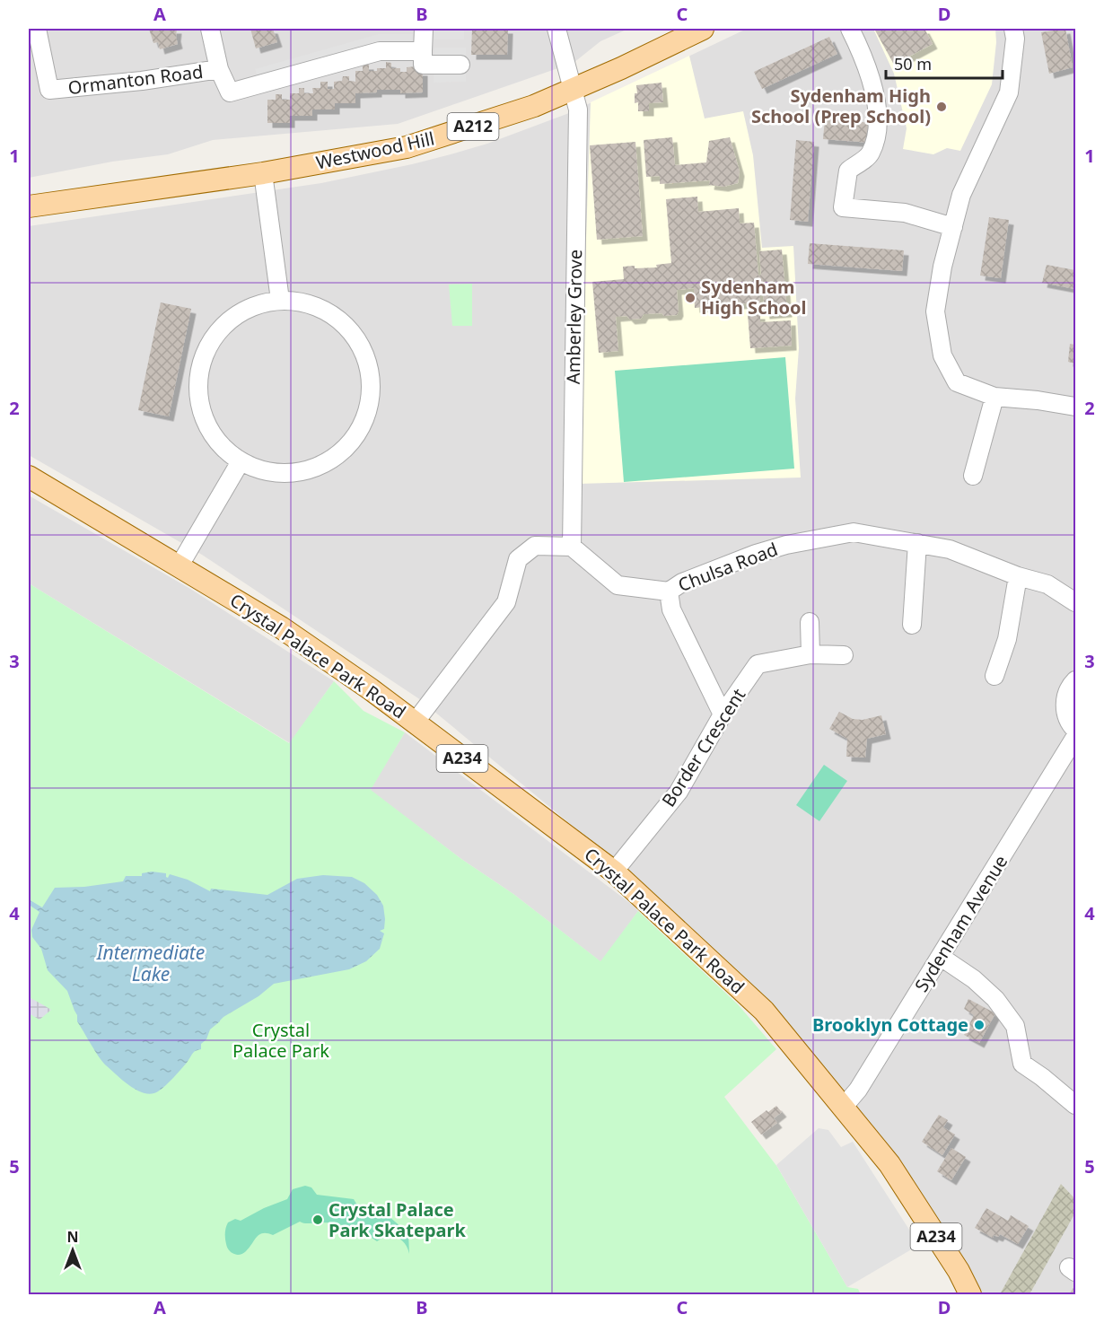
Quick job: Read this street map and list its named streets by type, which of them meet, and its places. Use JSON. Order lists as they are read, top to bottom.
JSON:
{
  "streets": {
    "main road": [
      "A212",
      "Westwood Hill",
      "Crystal Palace Park Road",
      "A234"
    ],
    "street": [
      "Ormanton Road",
      "Amberley Grove",
      "Chulsa Road",
      "Border Crescent",
      "Sydenham Avenue"
    ]
  },
  "crossings": [
    ["Westwood Hill", "Amberley Grove"],
    ["Amberley Grove", "Chulsa Road"],
    ["Crystal Palace Park Road", "Border Crescent"],
    ["Crystal Palace Park Road", "Sydenham Avenue"]
  ],
  "water": ["Intermediate Lake"],
  "parks": ["Crystal Palace Park"],
  "places": [
    "Sydenham High School (Prep School)",
    "Sydenham High School",
    "Brooklyn Cottage",
    "Crystal Palace Park Skatepark"
  ],
  "scale_bar": "50 m",
  "north": "top",
  "grid": {
    "columns": [
      "A",
      "B",
      "C",
      "D"
    ],
    "rows": [
      "1",
      "2",
      "3",
      "4",
      "5"
    ]
  }
}
